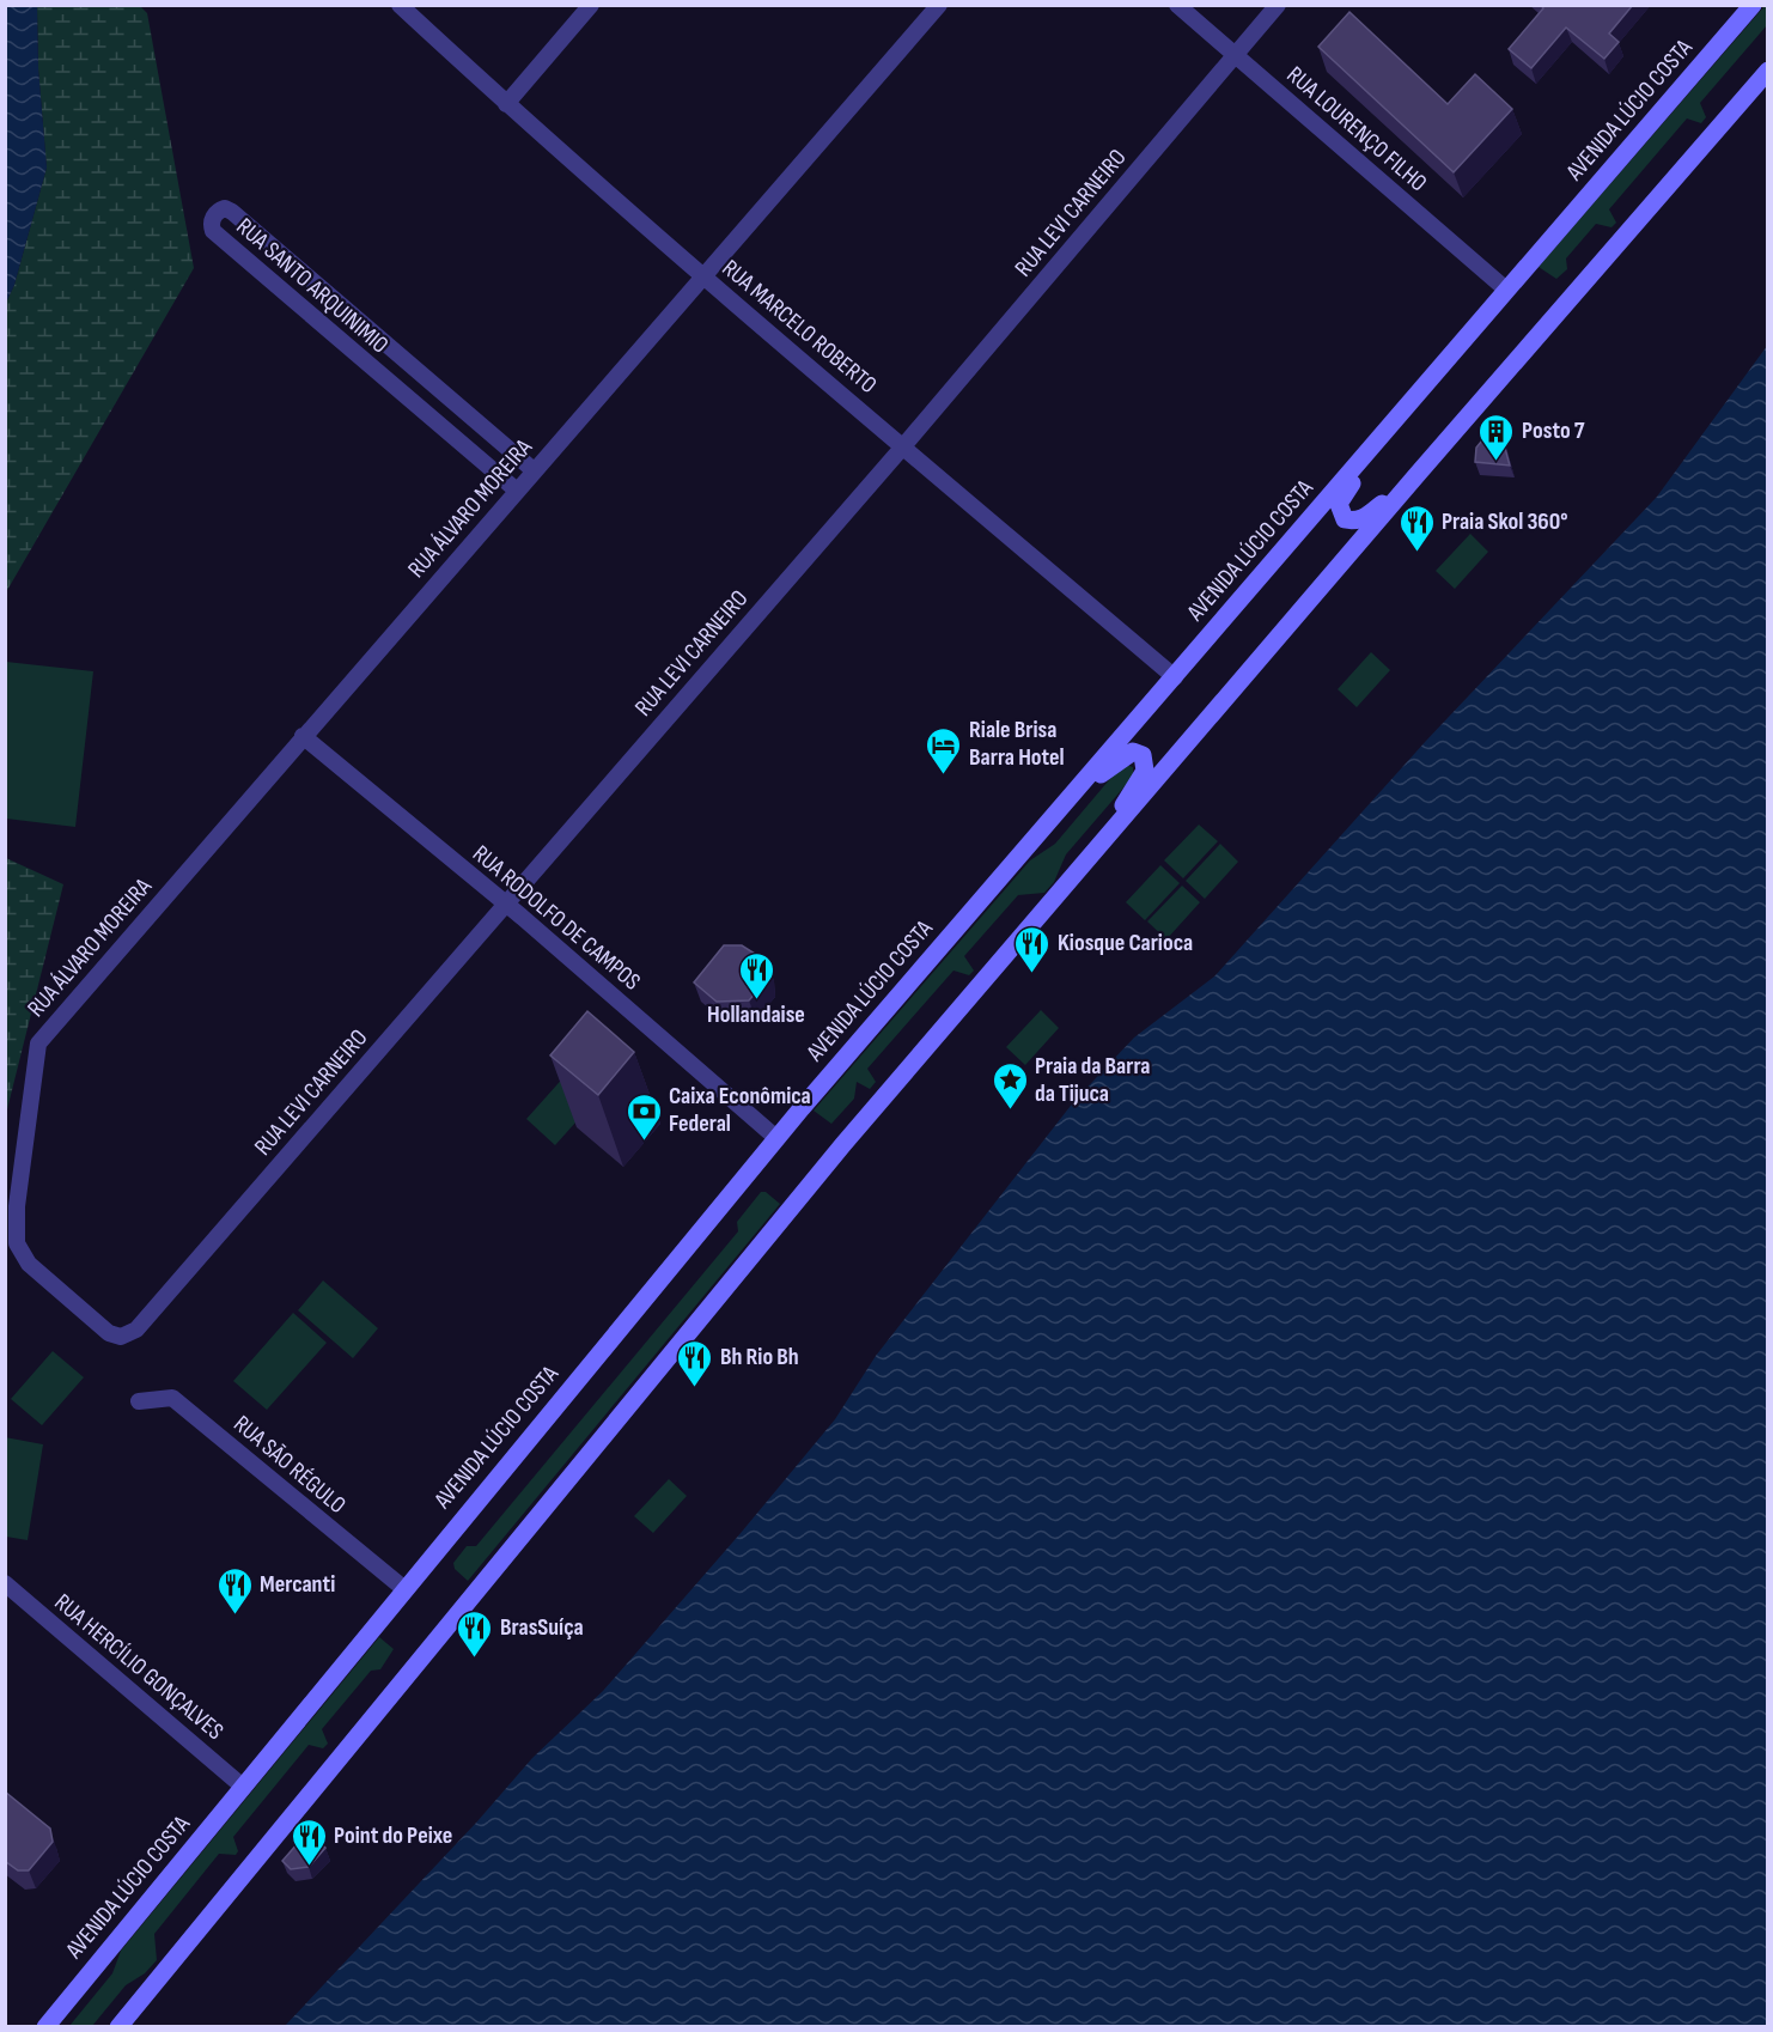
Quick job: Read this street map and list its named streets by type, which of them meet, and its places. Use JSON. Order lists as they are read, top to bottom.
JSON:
{
  "streets": {
    "main road": ["AVENIDA LÚCIO COSTA"],
    "street": [
      "RUA LOURENÇO FILHO",
      "RUA LEVI CARNEIRO",
      "RUA SANTO ARQUINIMIO",
      "RUA MARCELO ROBERTO",
      "RUA ÁLVARO MOREIRA",
      "RUA RODOLFO DE CAMPOS",
      "RUA SÃO RÉGULO",
      "RUA HERCÍLIO GONÇALVES"
    ]
  },
  "crossings": [
    ["AVENIDA LÚCIO COSTA", "RUA LOURENÇO FILHO"],
    ["AVENIDA LÚCIO COSTA", "RUA MARCELO ROBERTO"],
    ["AVENIDA LÚCIO COSTA", "RUA RODOLFO DE CAMPOS"],
    ["AVENIDA LÚCIO COSTA", "RUA SÃO RÉGULO"],
    ["AVENIDA LÚCIO COSTA", "RUA HERCÍLIO GONÇALVES"],
    ["RUA LOURENÇO FILHO", "RUA LEVI CARNEIRO"],
    ["RUA LEVI CARNEIRO", "RUA MARCELO ROBERTO"],
    ["RUA LEVI CARNEIRO", "RUA ÁLVARO MOREIRA"],
    ["RUA LEVI CARNEIRO", "RUA RODOLFO DE CAMPOS"],
    ["RUA SANTO ARQUINIMIO", "RUA ÁLVARO MOREIRA"],
    ["RUA MARCELO ROBERTO", "RUA ÁLVARO MOREIRA"],
    ["RUA ÁLVARO MOREIRA", "RUA RODOLFO DE CAMPOS"]
  ],
  "places": {
    "building": ["Posto 7"],
    "restaurant": [
      "Praia Skol 360°",
      "Kiosque Carioca",
      "Hollandaise",
      "Bh Rio Bh",
      "Mercanti",
      "BrasSuíça",
      "Point do Peixe"
    ],
    "hotel": ["Riale Brisa Barra Hotel"],
    "place": ["Praia da Barra da Tijuca"],
    "bank": ["Caixa Econômica Federal"]
  }
}
